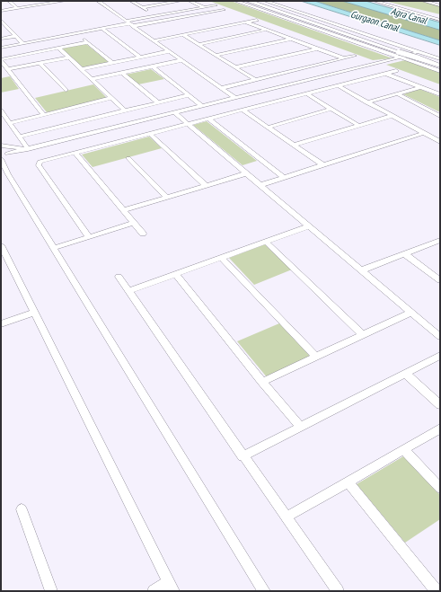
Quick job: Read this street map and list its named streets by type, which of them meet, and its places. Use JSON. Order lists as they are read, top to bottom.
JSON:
{
  "water": ["Agra Canal", "Gurgaon Canal"]
}
